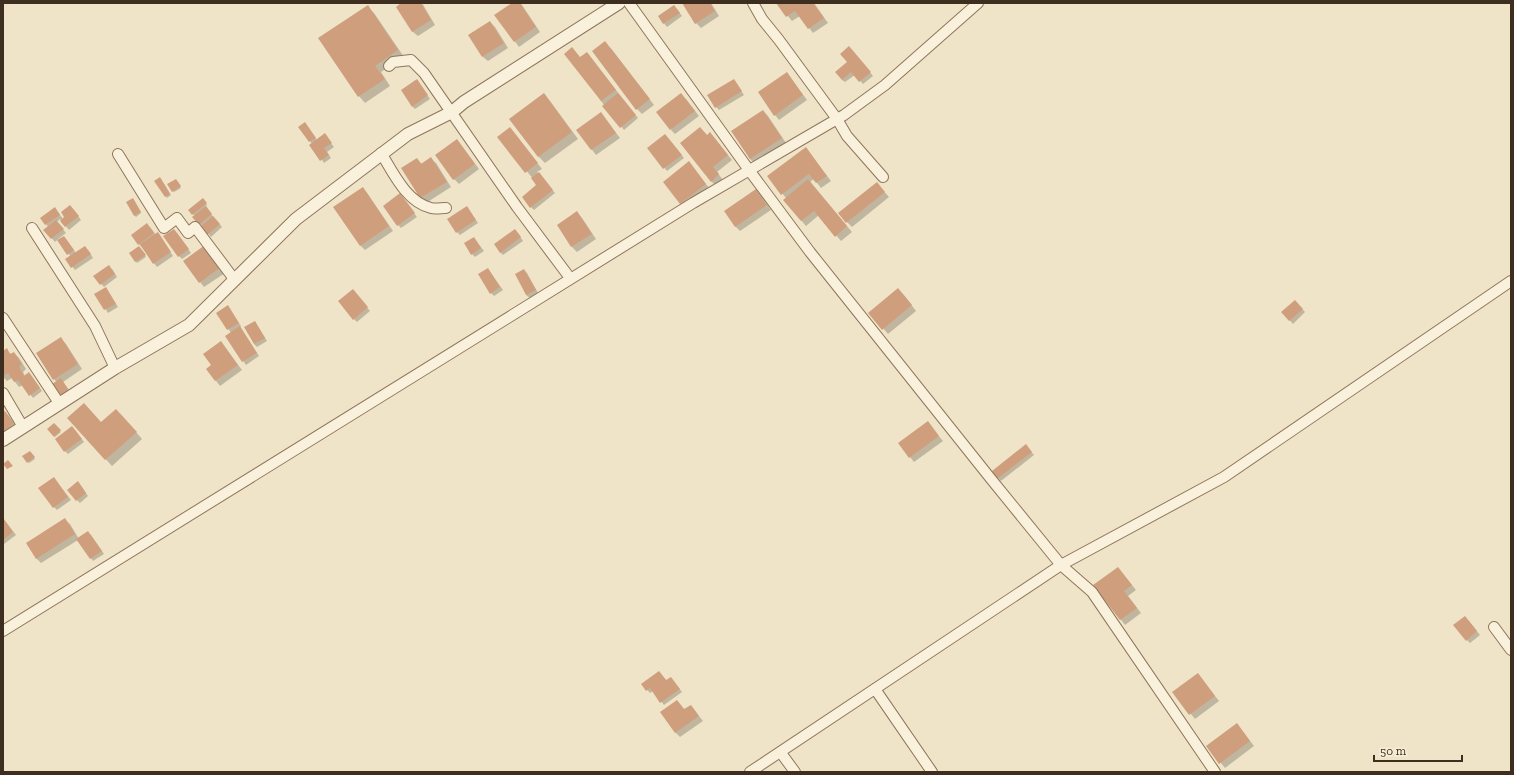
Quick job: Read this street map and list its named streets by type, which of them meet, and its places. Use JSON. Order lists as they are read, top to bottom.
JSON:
{
  "scale_bar": "50 m"
}
